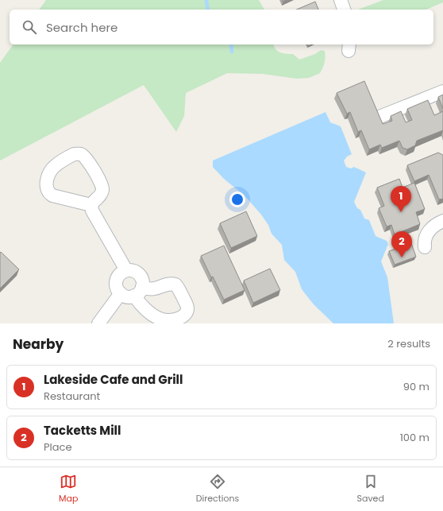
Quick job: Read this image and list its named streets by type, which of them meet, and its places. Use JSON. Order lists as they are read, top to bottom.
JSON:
{
  "page": {
    "search": "Search here",
    "pins": ["1", "2"],
    "heading": ["Nearby", "2 results"],
    "list": [
      {
        "mark": "1",
        "name": "Lakeside Cafe and Grill",
        "note": "Restaurant",
        "value": "90 m"
      },
      {
        "mark": "2",
        "name": "Tacketts Mill",
        "note": "Place",
        "value": "100 m"
      }
    ],
    "nav": ["Map", "Directions", "Saved"]
  }
}
